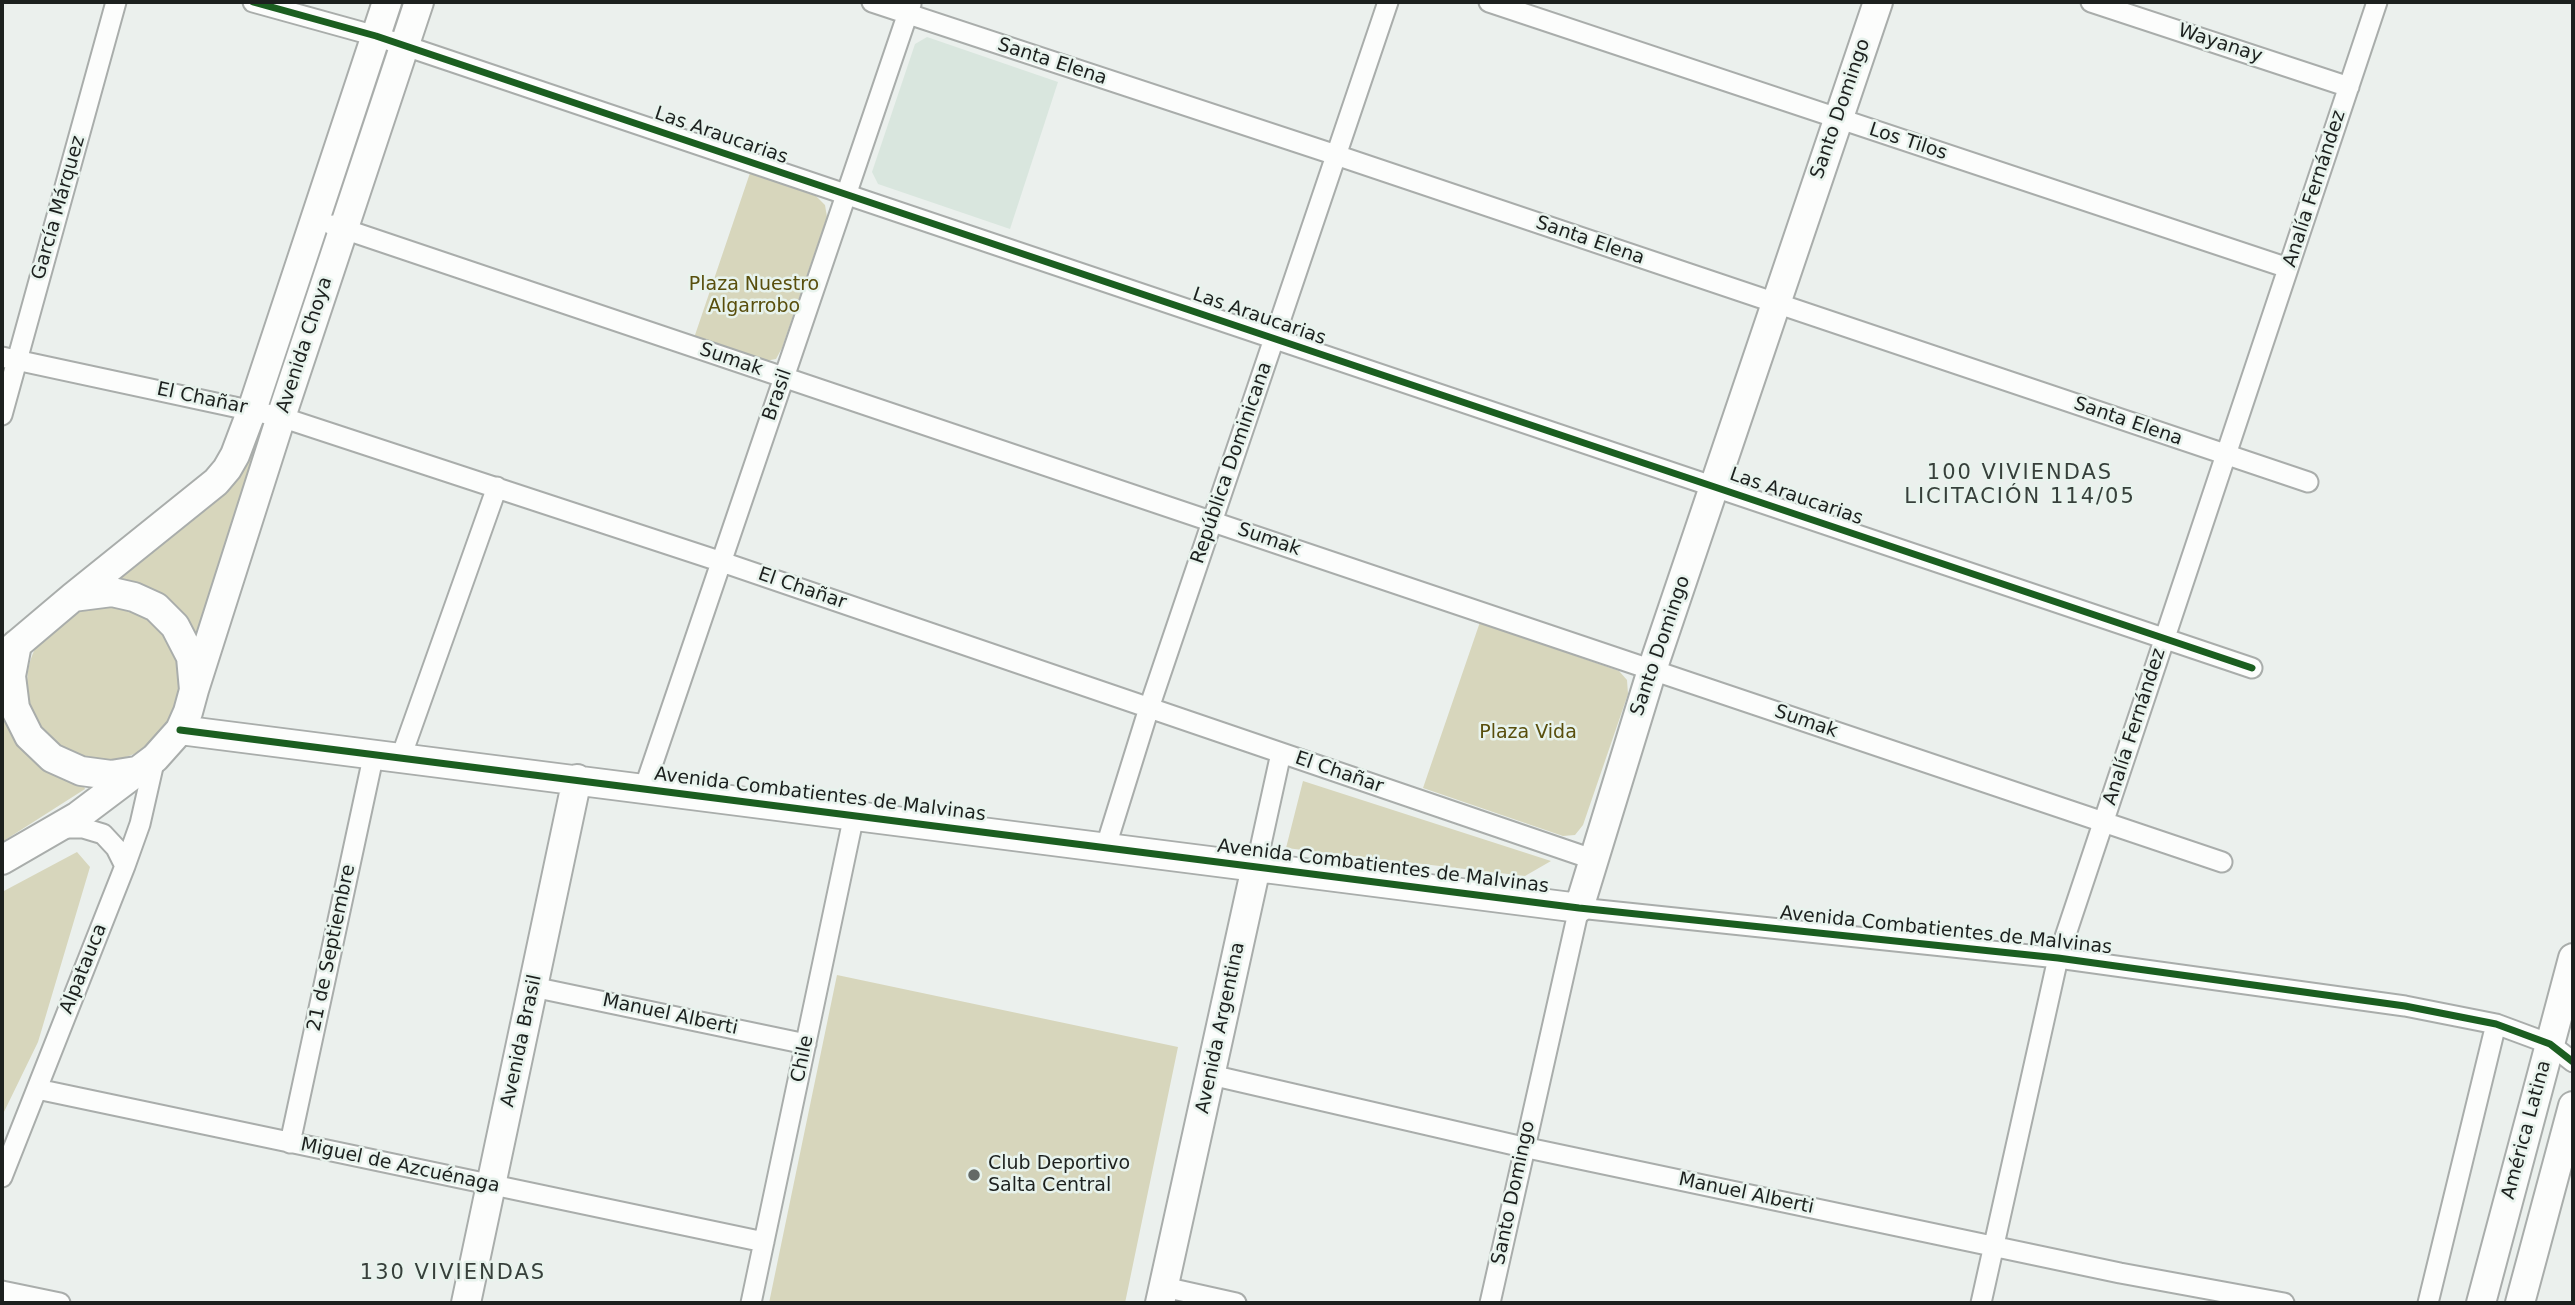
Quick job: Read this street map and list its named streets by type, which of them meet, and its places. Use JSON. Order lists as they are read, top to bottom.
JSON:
{
  "streets": {
    "street": [
      "Wayanay",
      "Santa Elena",
      "Santo Domingo",
      "Las Araucarias",
      "Los Tilos",
      "Analía Fernández",
      "García Márquez",
      "Avenida Choya",
      "Sumak",
      "Brasil",
      "El Chañar",
      "República Dominicana",
      "Avenida Combatientes de Malvinas",
      "21 de Septiembre",
      "Alpatauca",
      "Manuel Alberti",
      "Avenida Argentina",
      "Avenida Brasil",
      "Chile",
      "América Latina",
      "Miguel de Azcuénaga"
    ]
  },
  "crossings": [
    ["Wayanay", "Analía Fernández"],
    ["Santa Elena", "Santo Domingo"],
    ["Santa Elena", "Analía Fernández"],
    ["Santa Elena", "Brasil"],
    ["Santa Elena", "República Dominicana"],
    ["Santo Domingo", "Las Araucarias"],
    ["Santo Domingo", "Los Tilos"],
    ["Santo Domingo", "Sumak"],
    ["Santo Domingo", "El Chañar"],
    ["Santo Domingo", "Avenida Combatientes de Malvinas"],
    ["Santo Domingo", "Manuel Alberti"],
    ["Las Araucarias", "Analía Fernández"],
    ["Las Araucarias", "Avenida Choya"],
    ["Las Araucarias", "Brasil"],
    ["Las Araucarias", "República Dominicana"],
    ["Los Tilos", "Analía Fernández"],
    ["Analía Fernández", "Sumak"],
    ["Analía Fernández", "Avenida Combatientes de Malvinas"],
    ["Analía Fernández", "Manuel Alberti"],
    ["García Márquez", "El Chañar"],
    ["Avenida Choya", "Sumak"],
    ["Avenida Choya", "El Chañar"],
    ["Avenida Choya", "Avenida Combatientes de Malvinas"],
    ["Avenida Choya", "Alpatauca"],
    ["Sumak", "Brasil"],
    ["Sumak", "República Dominicana"],
    ["Brasil", "El Chañar"],
    ["Brasil", "Avenida Combatientes de Malvinas"],
    ["El Chañar", "República Dominicana"],
    ["El Chañar", "21 de Septiembre"],
    ["El Chañar", "Avenida Argentina"],
    ["República Dominicana", "Avenida Combatientes de Malvinas"],
    ["Avenida Combatientes de Malvinas", "21 de Septiembre"],
    ["Avenida Combatientes de Malvinas", "Alpatauca"],
    ["Avenida Combatientes de Malvinas", "Avenida Argentina"],
    ["Avenida Combatientes de Malvinas", "Avenida Brasil"],
    ["Avenida Combatientes de Malvinas", "Chile"],
    ["Avenida Combatientes de Malvinas", "América Latina"],
    ["21 de Septiembre", "Miguel de Azcuénaga"],
    ["Alpatauca", "Miguel de Azcuénaga"],
    ["Manuel Alberti", "Avenida Argentina"],
    ["Manuel Alberti", "Avenida Brasil"],
    ["Manuel Alberti", "Chile"],
    ["Avenida Brasil", "Miguel de Azcuénaga"],
    ["Chile", "Miguel de Azcuénaga"]
  ],
  "districts": ["100 VIVIENDAS LICITACIÓN 114/05", "130 VIVIENDAS"],
  "parks": ["Plaza Nuestro Algarrobo", "Plaza Vida"],
  "places": ["Club Deportivo Salta Central"]
}
